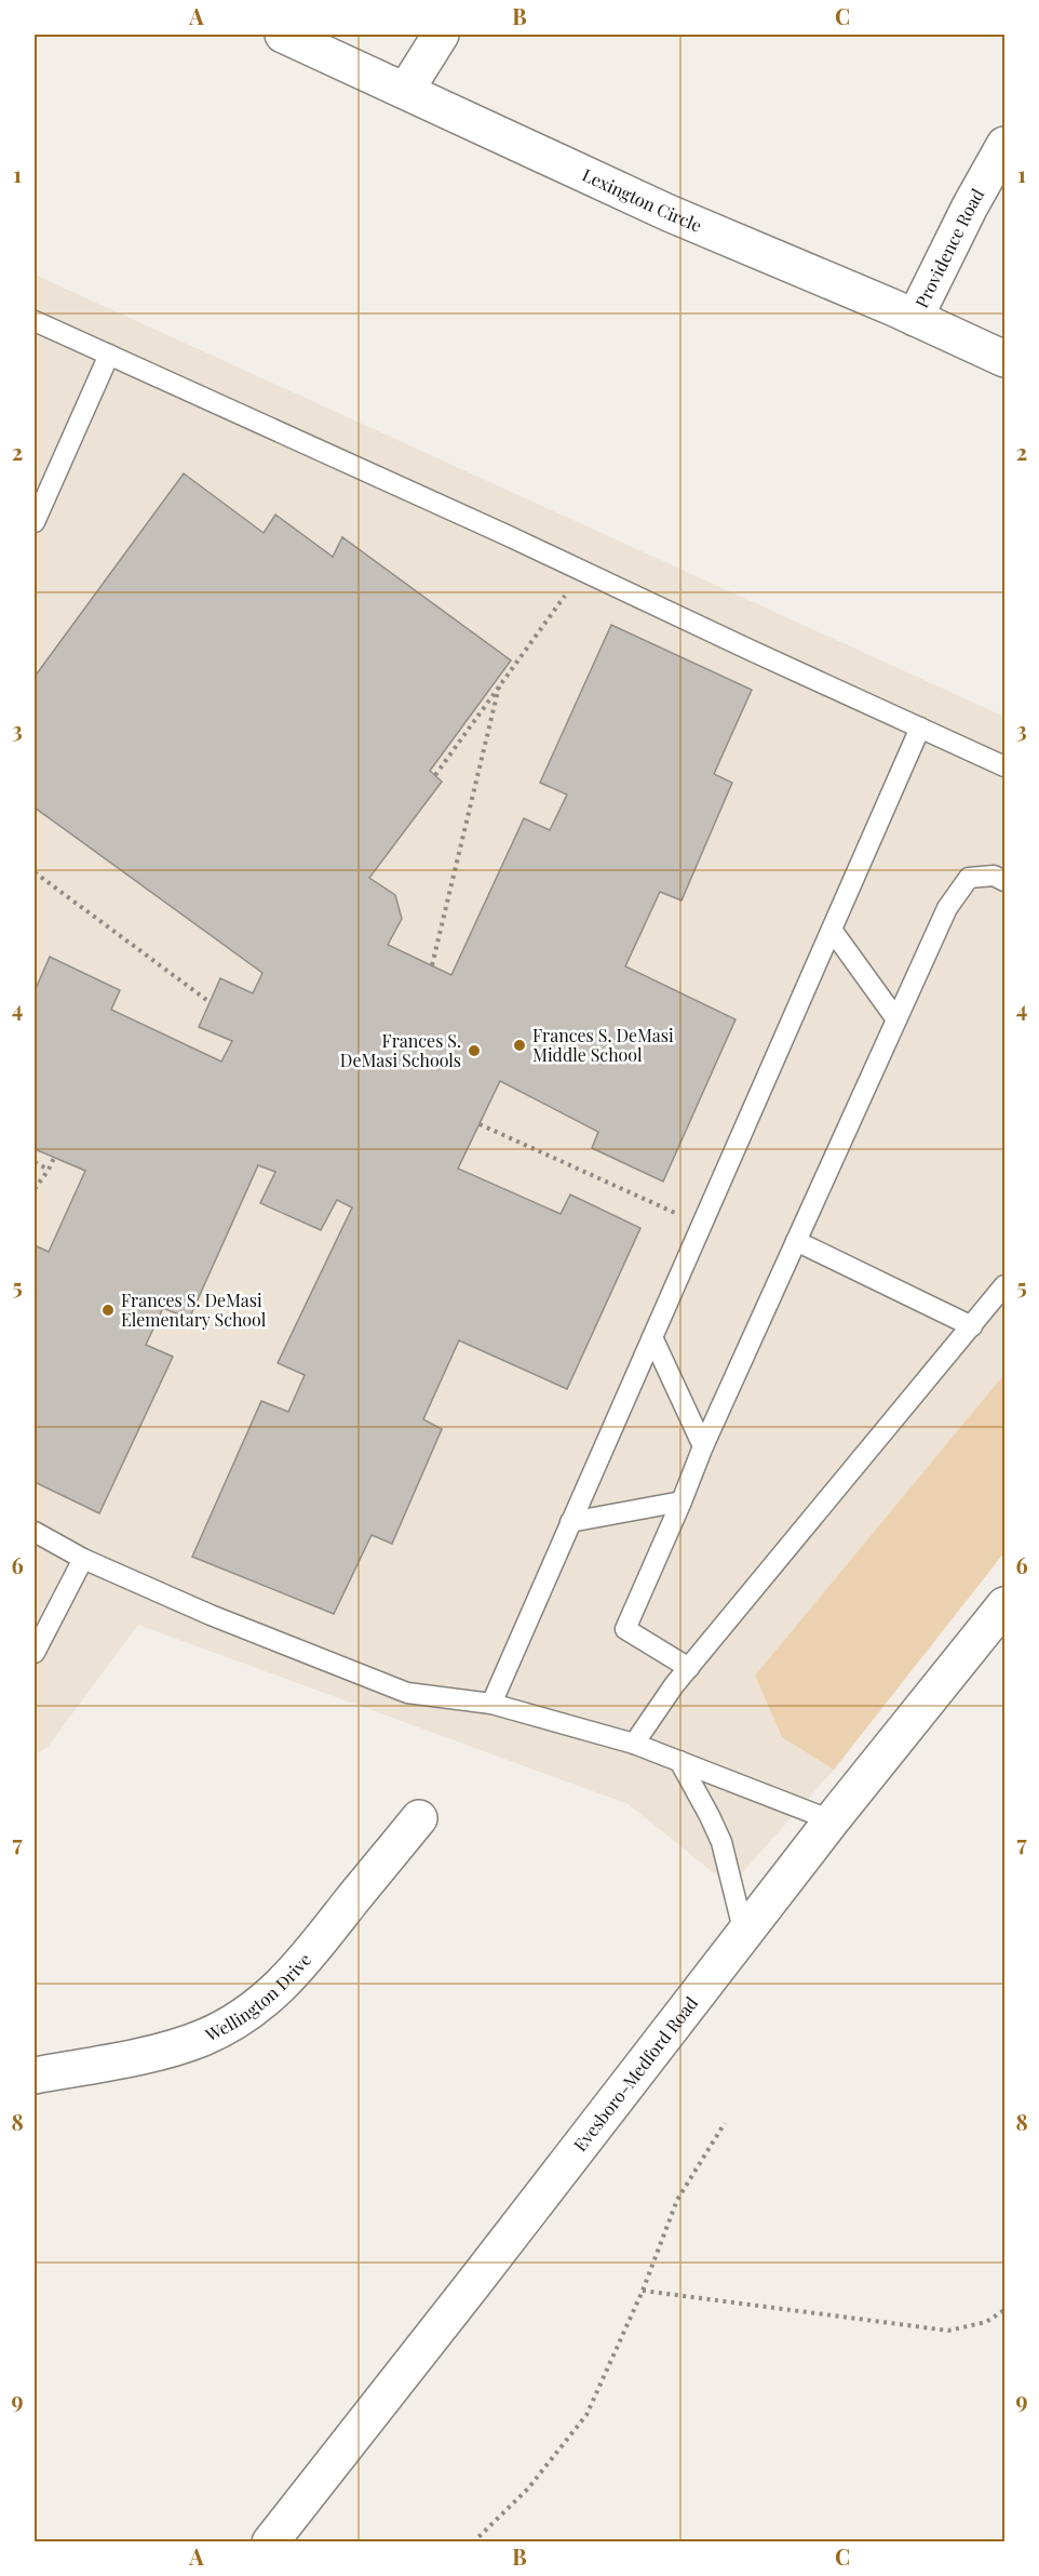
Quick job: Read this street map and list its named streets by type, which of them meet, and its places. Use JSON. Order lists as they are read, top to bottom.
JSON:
{
  "streets": {
    "street": [
      "Lexington Circle",
      "Providence Road",
      "Wellington Drive",
      "Evesboro-Medford Road"
    ]
  },
  "crossings": [
    ["Lexington Circle", "Providence Road"]
  ],
  "places": ["Frances S. DeMasi Middle School", "Frances S. DeMasi Schools", "Frances S. DeMasi Elementary School"],
  "grid": {
    "columns": ["A", "B", "C"],
    "rows": [
      "1",
      "2",
      "3",
      "4",
      "5",
      "6",
      "7",
      "8",
      "9"
    ]
  }
}
